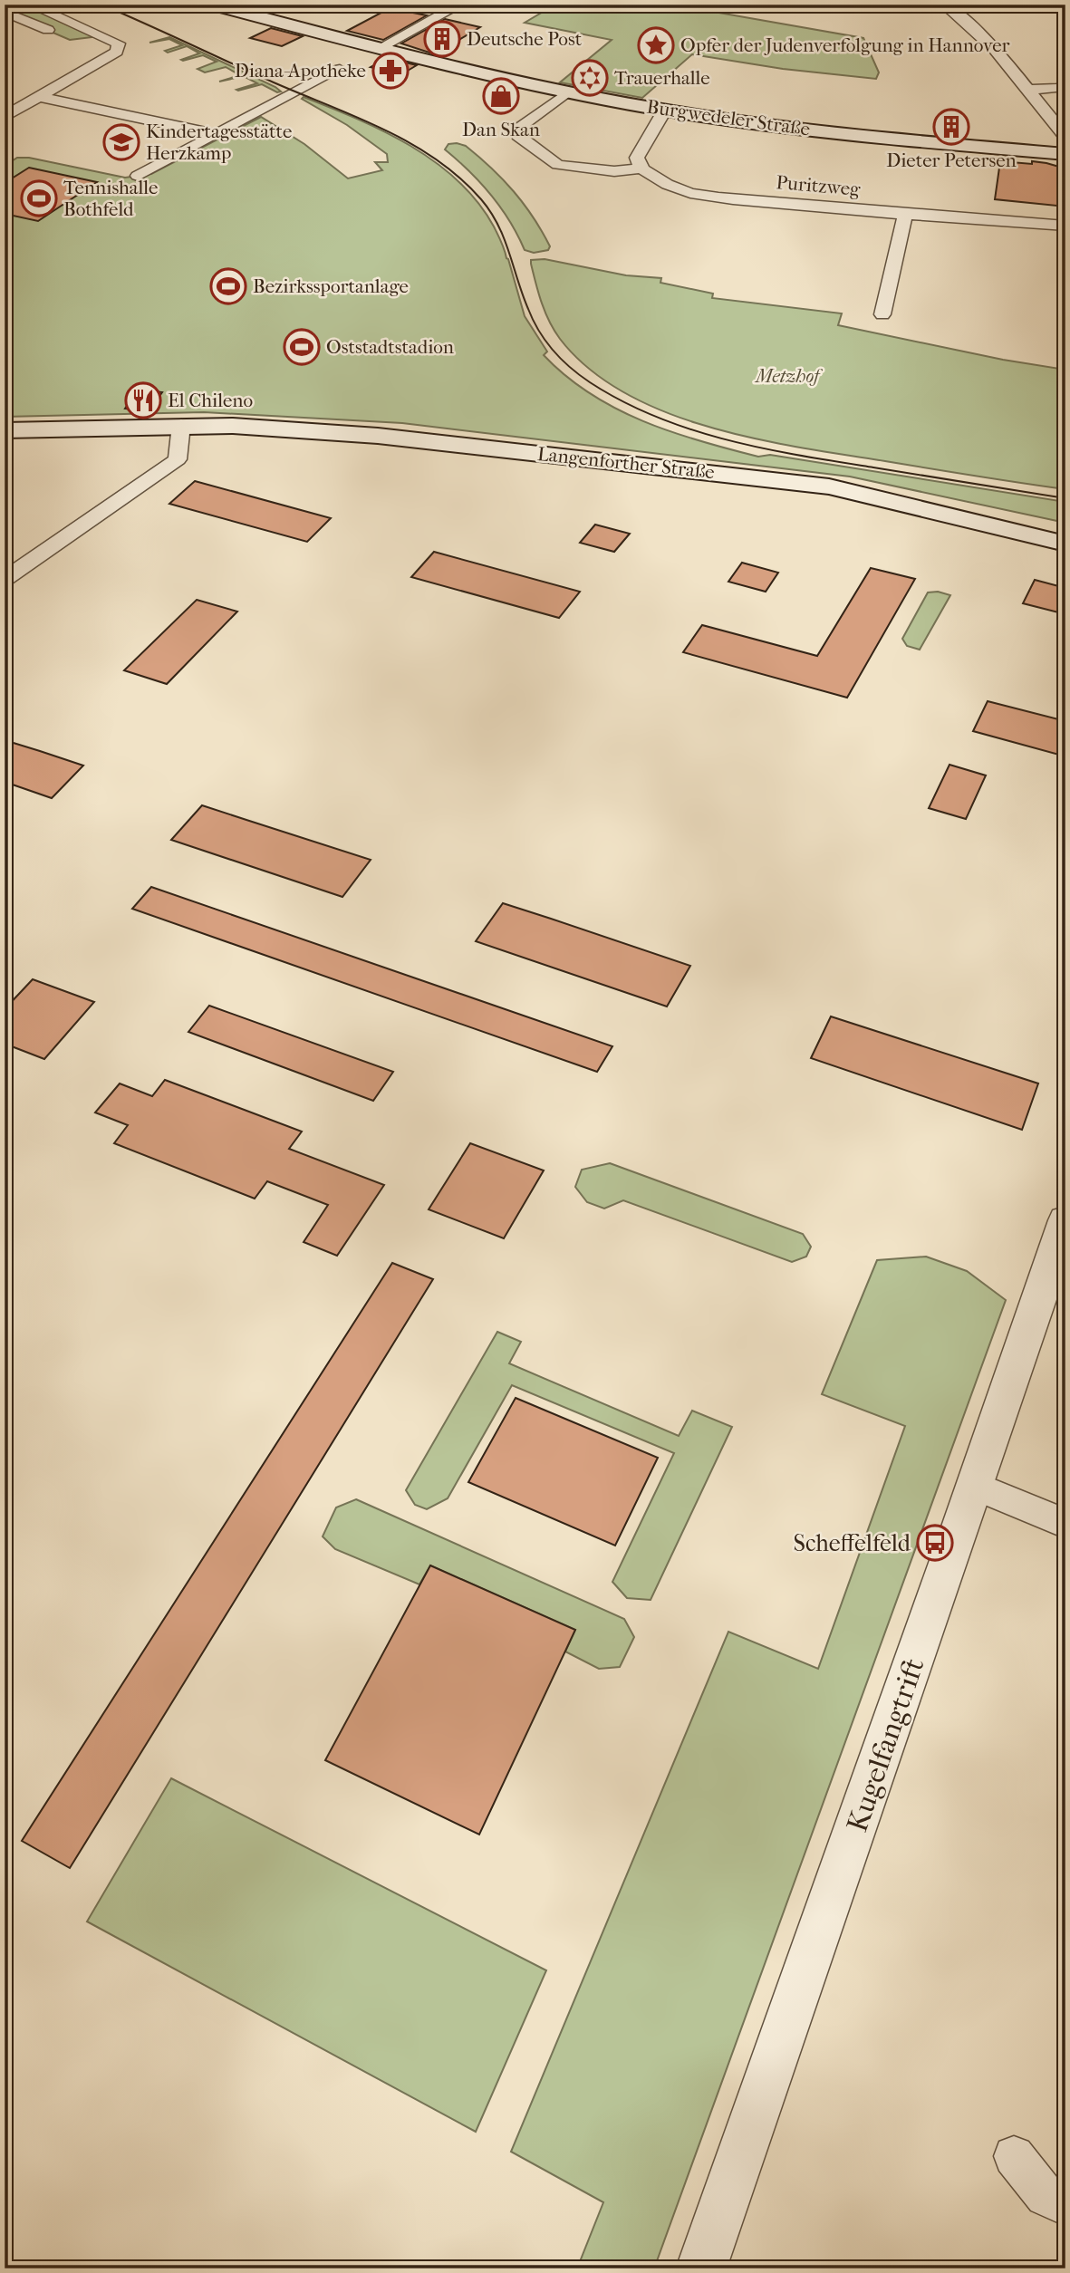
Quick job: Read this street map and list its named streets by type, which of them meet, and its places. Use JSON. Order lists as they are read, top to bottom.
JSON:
{
  "streets": {
    "main road": ["Burgwedeler Straße", "Langenforther Straße"],
    "street": ["Puritzweg", "Kugelfangtrift"]
  },
  "parks": ["Metzhof"],
  "places": {
    "building": ["Deutsche Post", "Dieter Petersen"],
    "place": ["Opfer der Judenverfolgung in Hannover"],
    "pharmacy": ["Diana-Apotheke"],
    "synagogue": ["Trauerhalle"],
    "shop": ["Dan Skan"],
    "school or university": ["Kindertagesstätte Herzkamp"],
    "sports": ["Tennishalle Bothfeld", "Bezirkssportanlage", "Oststadtstadion"],
    "restaurant": ["El Chileno"],
    "bus stop": ["Scheffelfeld"]
  }
}
